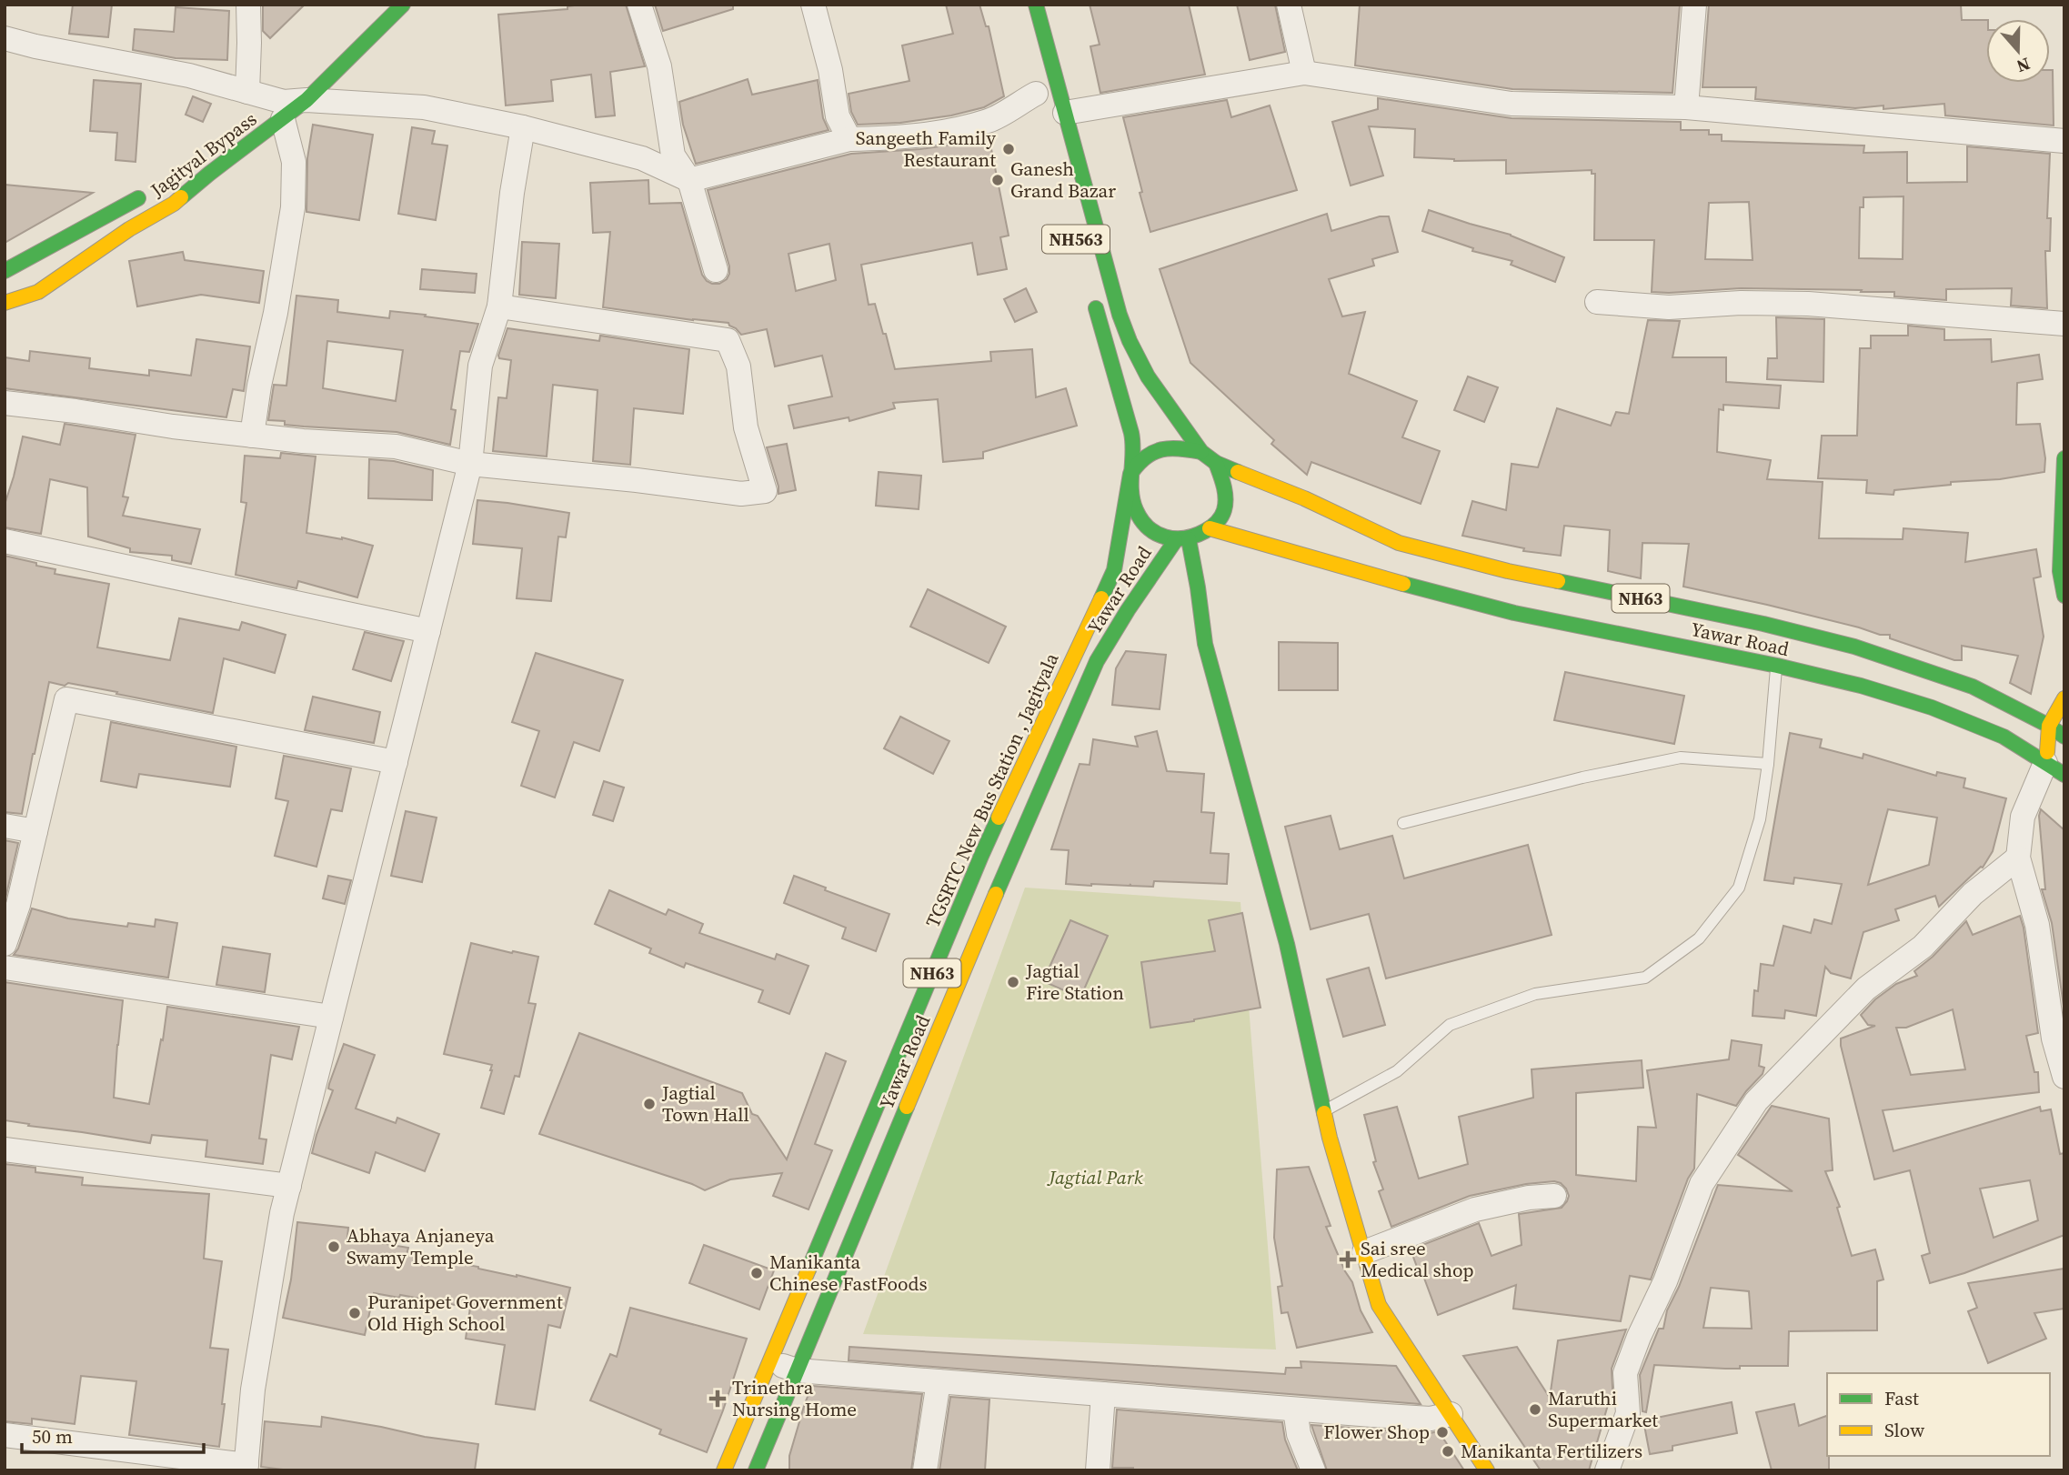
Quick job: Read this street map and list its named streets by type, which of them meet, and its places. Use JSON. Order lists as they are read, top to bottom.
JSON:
{
  "streets": {
    "main road": [
      "Jagityal Bypass",
      "NH563",
      "Yawar Road",
      "NH63",
      "TGSRTC New Bus Station , Jagityala"
    ]
  },
  "crossings": [
    ["NH563", "Yawar Road"],
    ["NH563", "NH63"],
    ["NH563", "TGSRTC New Bus Station , Jagityala"],
    ["Yawar Road", "NH63"],
    ["Yawar Road", "TGSRTC New Bus Station , Jagityala"],
    ["NH63", "TGSRTC New Bus Station , Jagityala"]
  ],
  "parks": ["Jagtial Park"],
  "places": {
    "other": [
      "Sangeeth Family Restaurant",
      "Ganesh Grand Bazar",
      "Jagtial Fire Station",
      "Jagtial Town Hall",
      "Abhaya Anjaneya Swamy Temple",
      "Manikanta Chinese FastFoods",
      "Puranipet Government Old High School",
      "Maruthi Supermarket",
      "Flower Shop",
      "Manikanta Fertilizers"
    ],
    "health": ["Sai sree Medical shop", "Trinethra Nursing Home"]
  },
  "legend": ["Fast", "Slow"],
  "scale_bar": "50 m",
  "north": "bottom"
}
